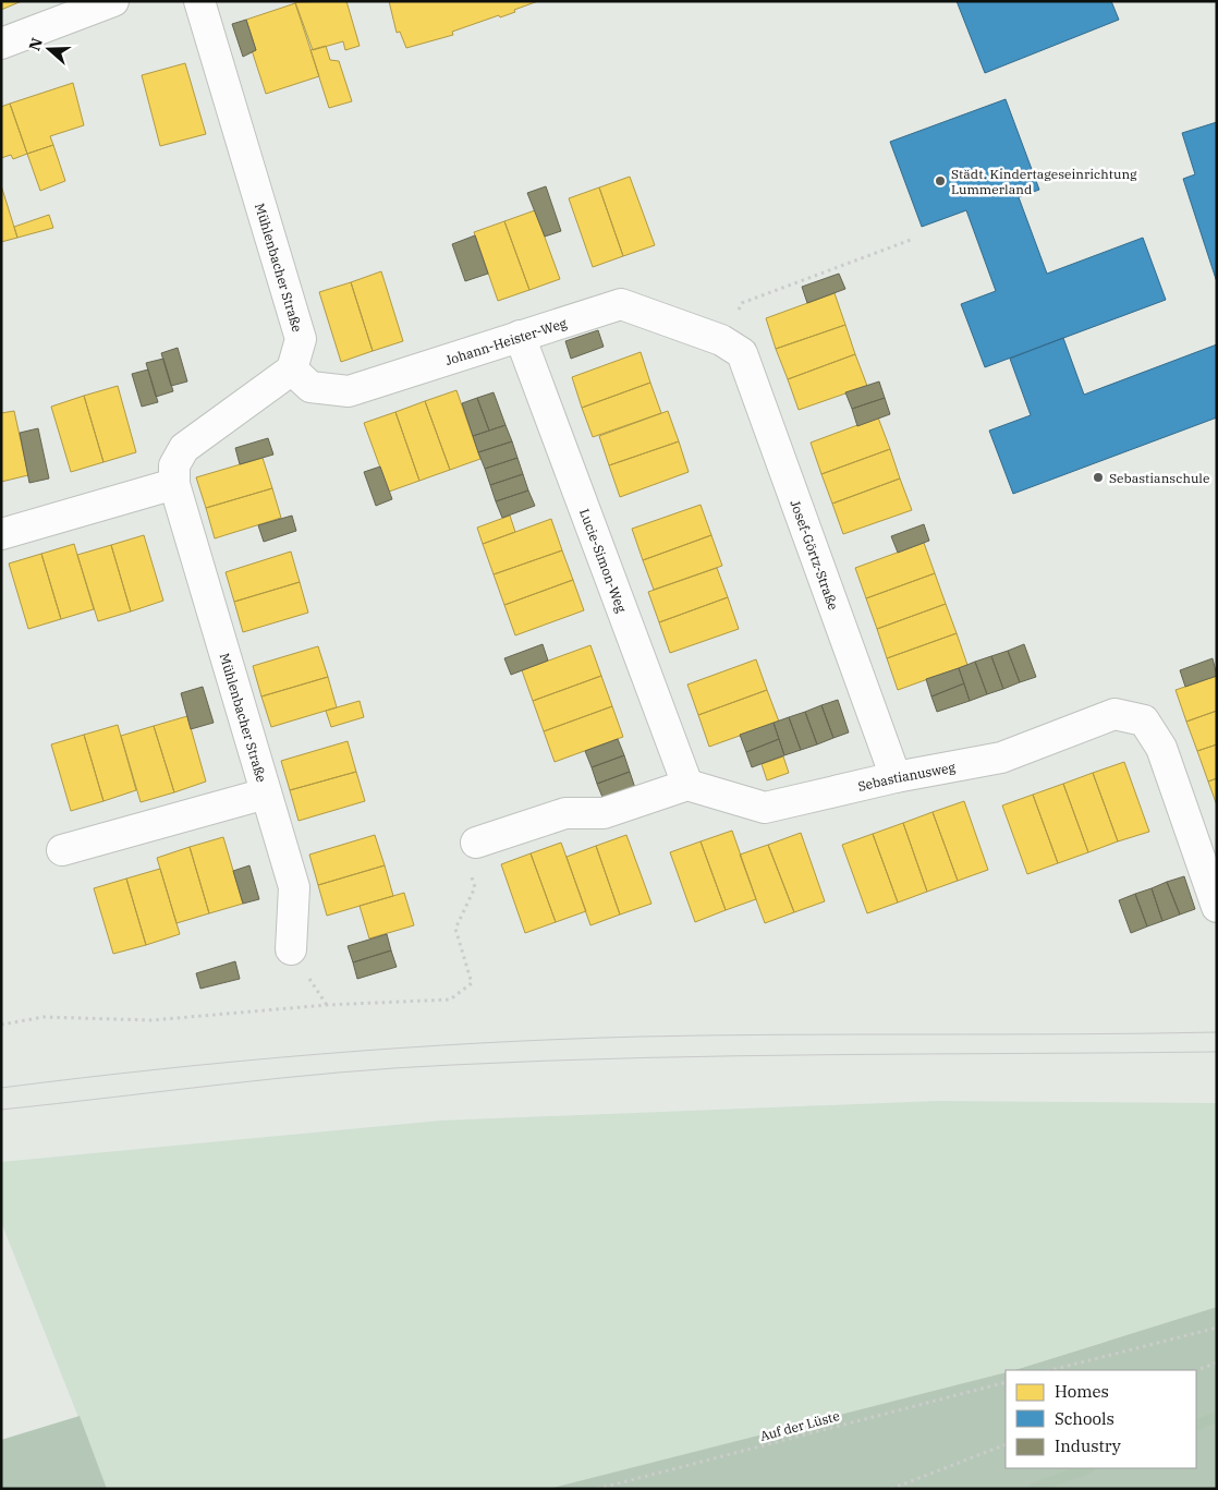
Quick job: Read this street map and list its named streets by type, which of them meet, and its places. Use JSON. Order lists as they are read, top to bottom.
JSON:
{
  "streets": {
    "street": [
      "Mühlenbacher Straße",
      "Johann-Heister-Weg",
      "Josef-Görtz-Straße",
      "Lucie-Simon-Weg",
      "Sebastianusweg"
    ],
    "path": ["Auf der Lüste"]
  },
  "crossings": [
    ["Mühlenbacher Straße", "Johann-Heister-Weg"],
    ["Johann-Heister-Weg", "Josef-Görtz-Straße"],
    ["Johann-Heister-Weg", "Lucie-Simon-Weg"],
    ["Josef-Görtz-Straße", "Sebastianusweg"],
    ["Lucie-Simon-Weg", "Sebastianusweg"]
  ],
  "places": ["Städt. Kindertageseinrichtung Lummerland", "Sebastianschule"],
  "legend": ["Homes", "Schools", "Industry"],
  "north": "left"
}
